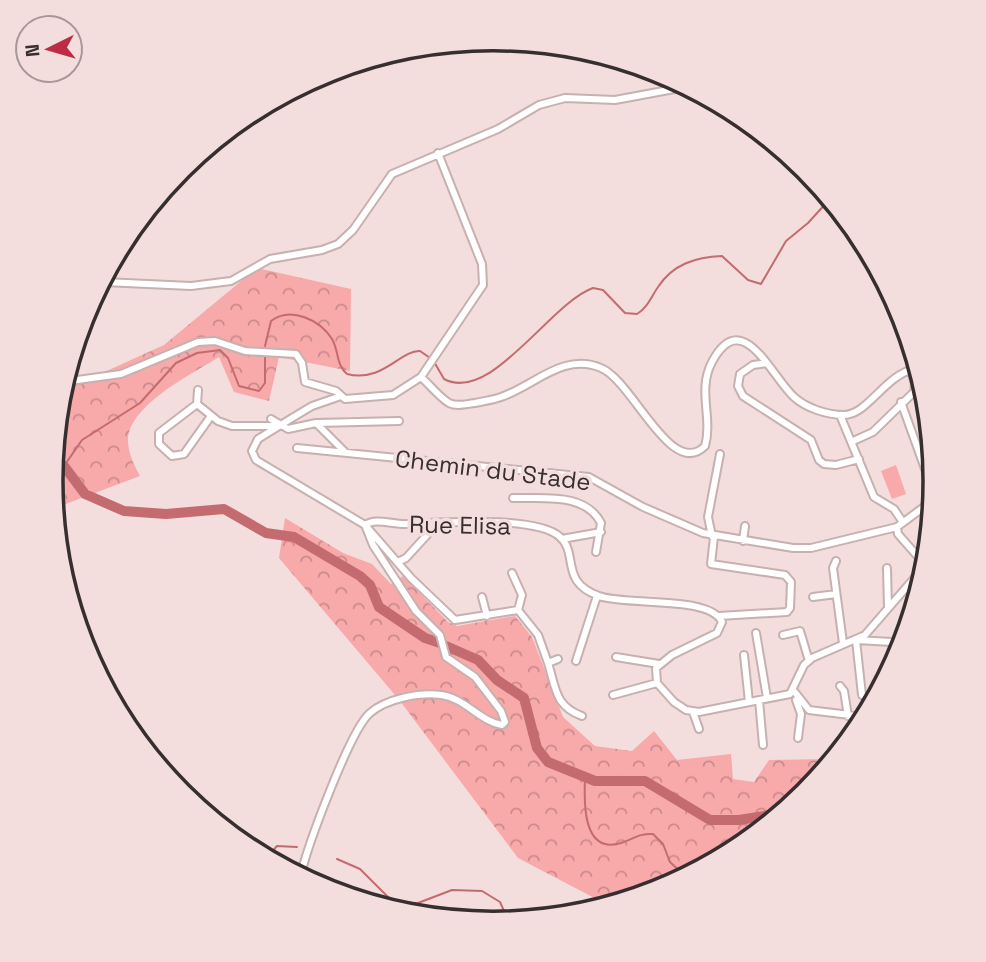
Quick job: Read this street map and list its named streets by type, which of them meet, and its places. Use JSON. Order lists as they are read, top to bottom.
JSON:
{
  "streets": {
    "street": ["Chemin du Stade", "Rue Elisa"]
  },
  "north": "left"
}
